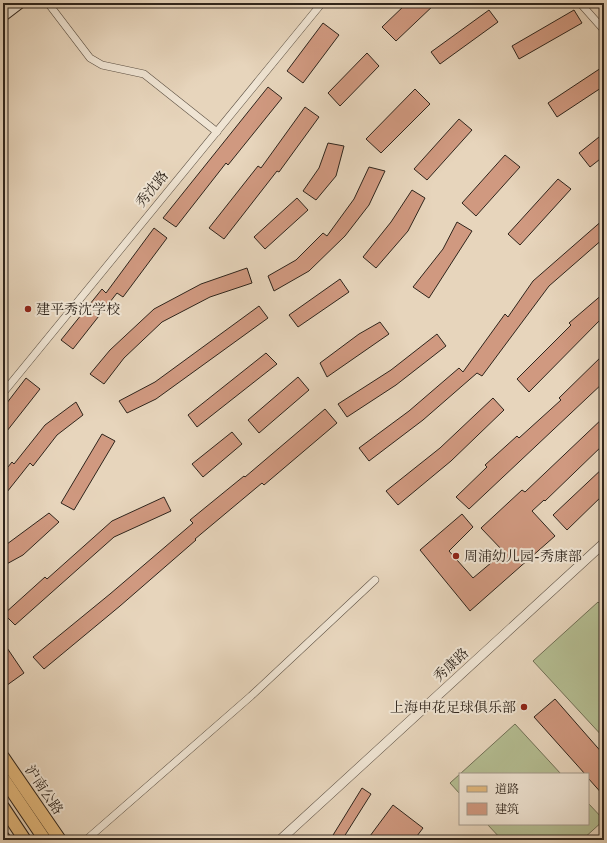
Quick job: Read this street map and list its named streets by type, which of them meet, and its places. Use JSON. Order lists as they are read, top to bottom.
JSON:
{
  "streets": {
    "main road": ["沪南公路"],
    "street": ["秀沈路", "秀康路"]
  },
  "places": ["建平秀沈学校", "周浦幼儿园-秀康部", "上海申花足球俱乐部"],
  "legend": ["道路", "建筑"]
}
